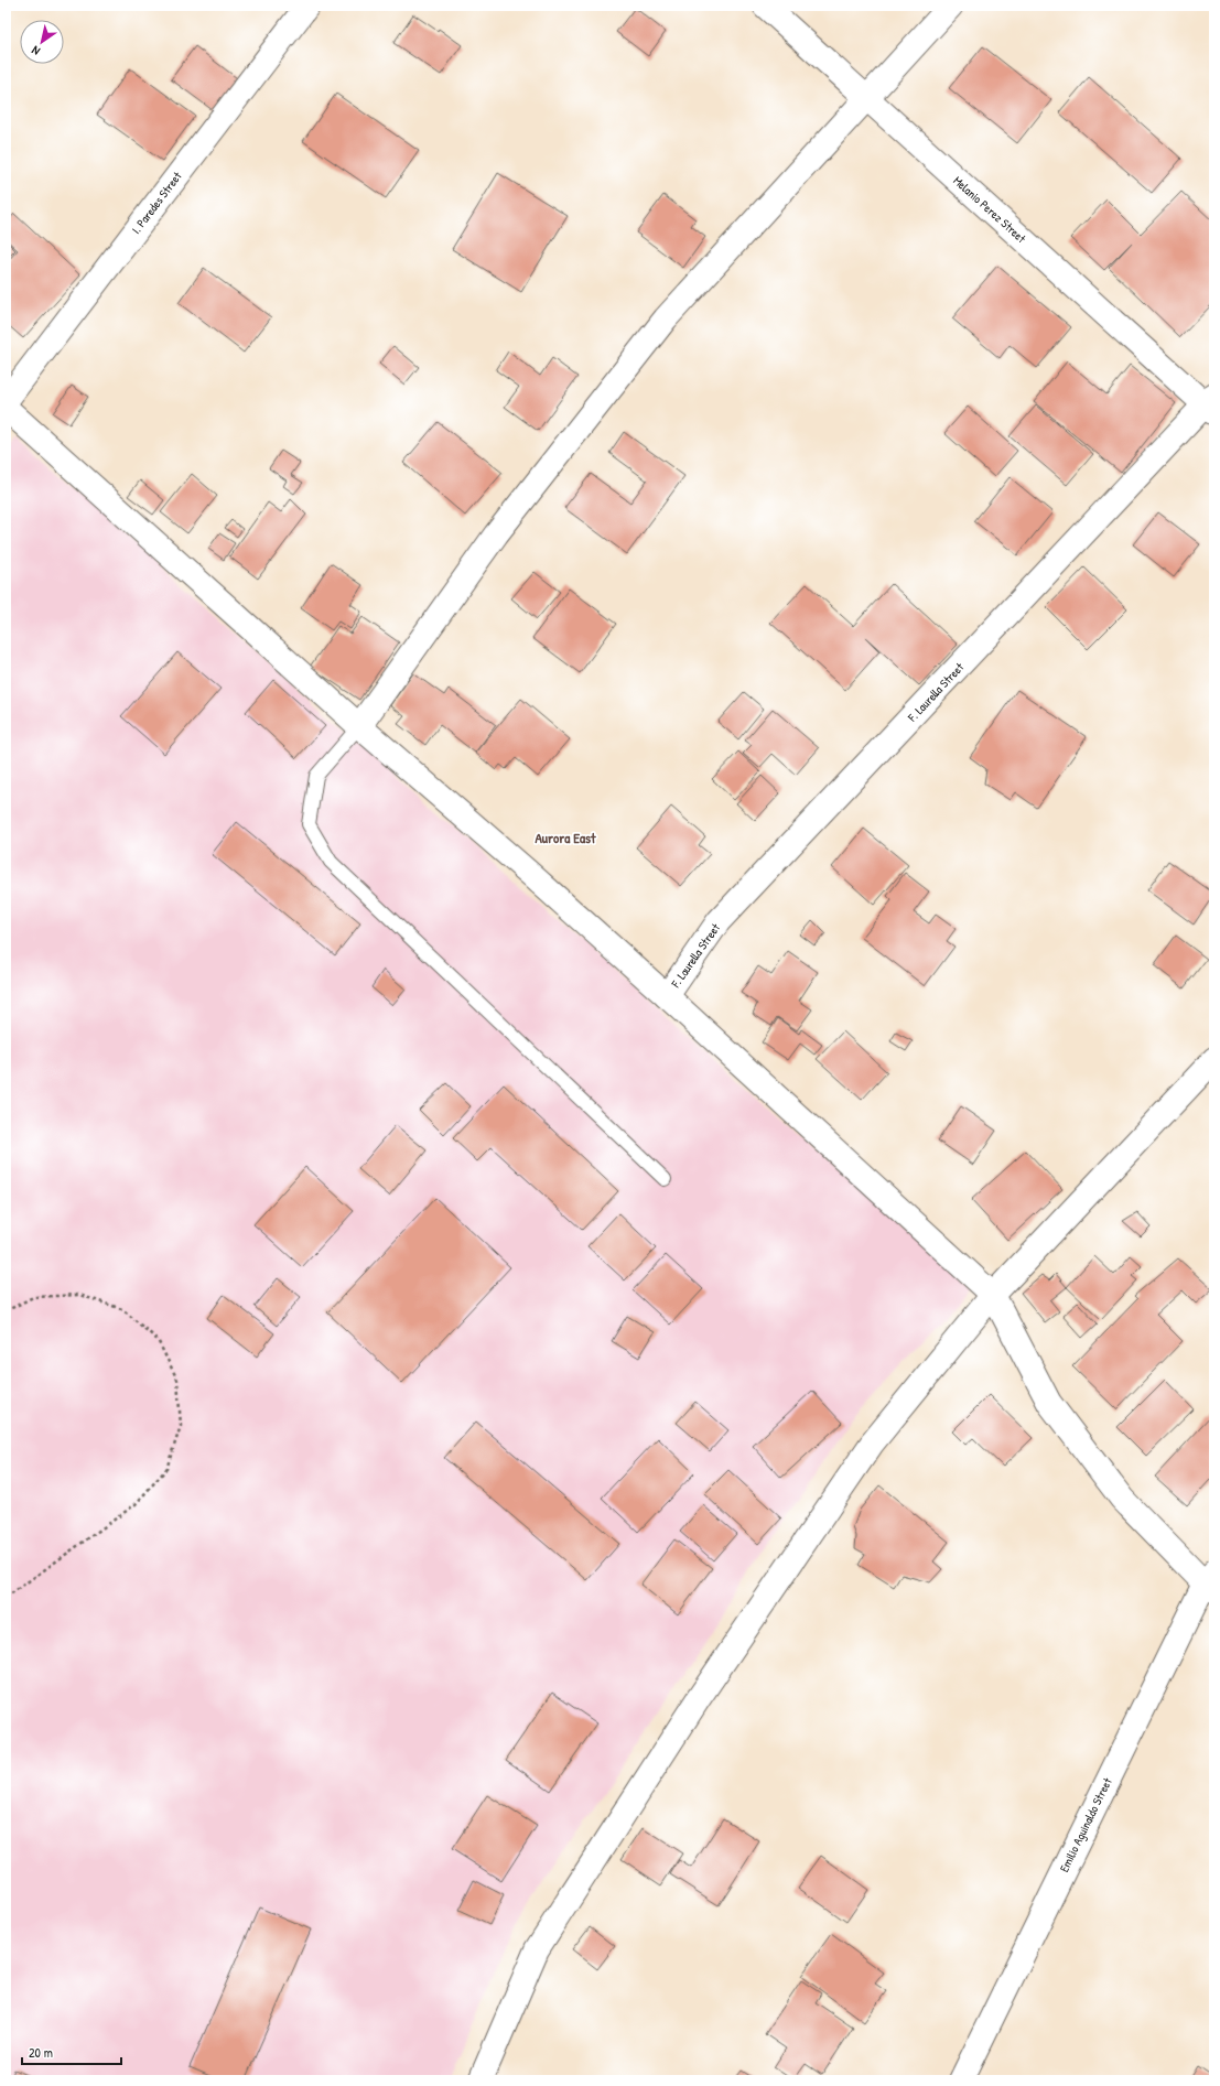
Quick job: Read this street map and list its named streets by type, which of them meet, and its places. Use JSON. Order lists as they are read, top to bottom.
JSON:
{
  "streets": {
    "street": [
      "I. Paredes Street",
      "Melanio Perez Street",
      "F. Laurella Street",
      "Emilio Aguinaldo Street"
    ]
  },
  "crossings": [
    ["Melanio Perez Street", "F. Laurella Street"]
  ],
  "districts": ["Aurora East"],
  "scale_bar": "20 m",
  "north": "bottom left"
}
